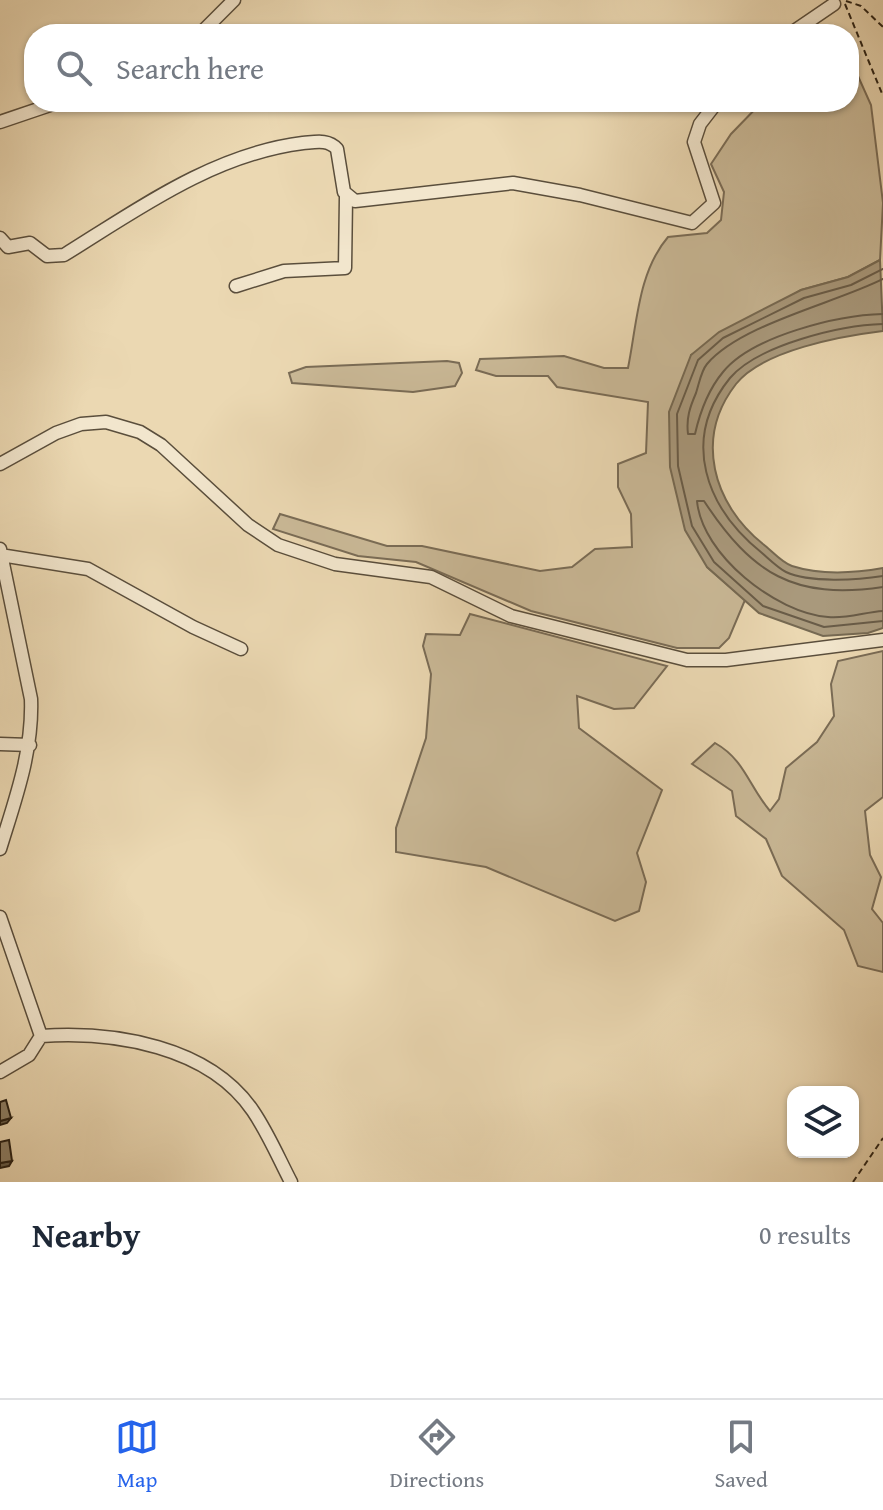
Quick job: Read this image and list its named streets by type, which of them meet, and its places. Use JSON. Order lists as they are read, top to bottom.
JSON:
{
  "page": {
    "search": "Search here",
    "heading": ["Nearby", "0 results"],
    "nav": ["Map", "Directions", "Saved"]
  }
}
